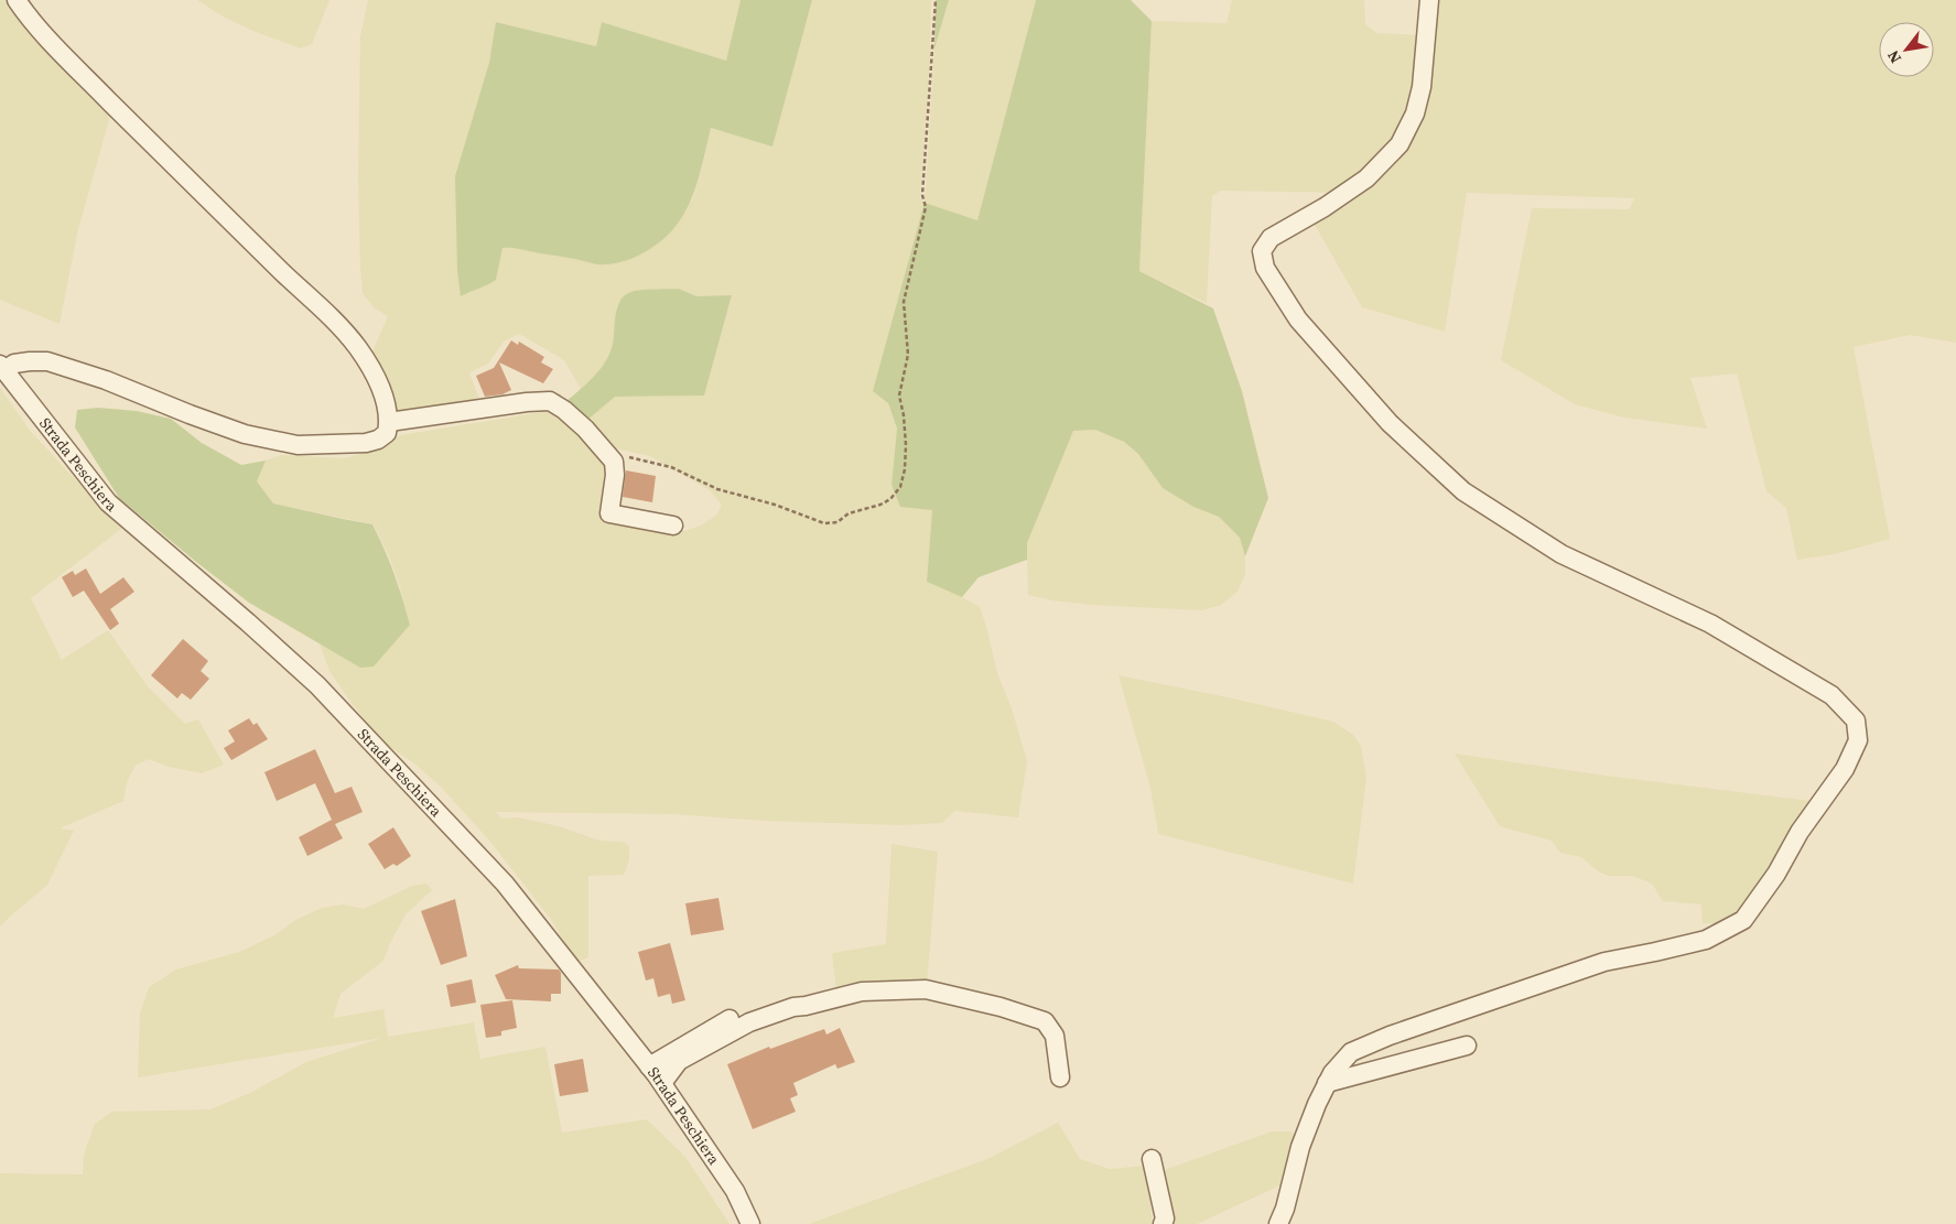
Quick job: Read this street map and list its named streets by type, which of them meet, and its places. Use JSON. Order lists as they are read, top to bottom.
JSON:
{
  "streets": {
    "street": ["Strada Peschiera"]
  },
  "north": "bottom left"
}
